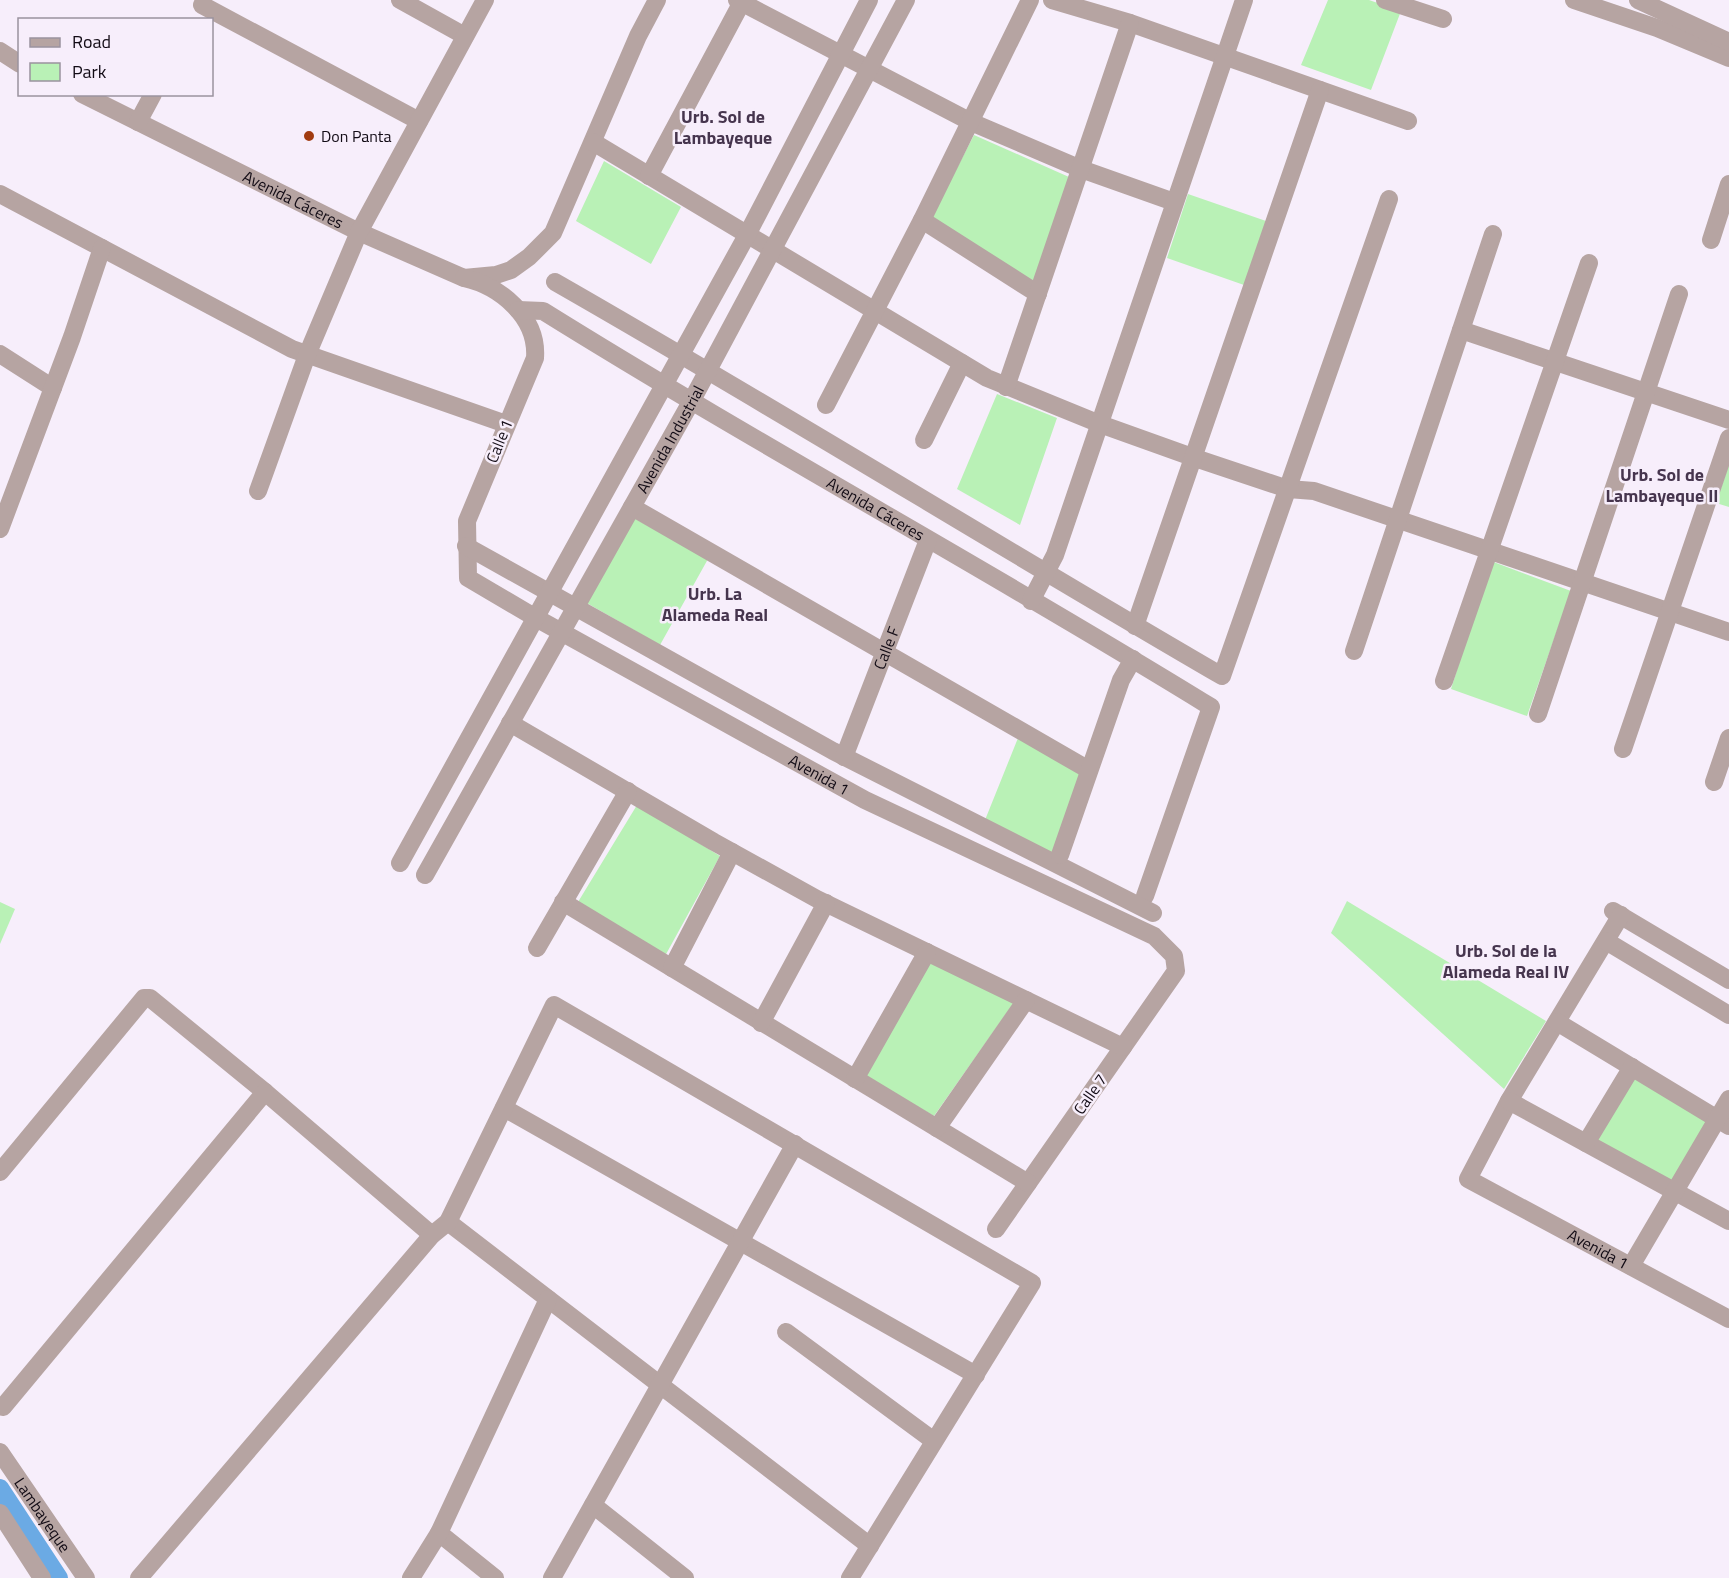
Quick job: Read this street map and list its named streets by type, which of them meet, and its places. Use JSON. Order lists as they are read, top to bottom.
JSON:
{
  "streets": {
    "street": [
      "Avenida Cáceres",
      "Avenida Industrial",
      "Calle 1",
      "Calle F",
      "Avenida 1",
      "Calle 7",
      "Lambayeque"
    ]
  },
  "crossings": [
    ["Avenida Cáceres", "Avenida Industrial"],
    ["Avenida Cáceres", "Calle 1"],
    ["Avenida Cáceres", "Calle F"],
    ["Avenida Industrial", "Avenida 1"],
    ["Calle 1", "Avenida 1"],
    ["Calle F", "Avenida 1"],
    ["Avenida 1", "Calle 7"]
  ],
  "districts": [
    "Urb. Sol de Lambayeque",
    "Urb. Sol de Lambayeque II",
    "Urb. La Alameda Real",
    "Urb. Sol de la Alameda Real IV"
  ],
  "places": ["Don Panta"],
  "legend": ["Road", "Park"]
}
